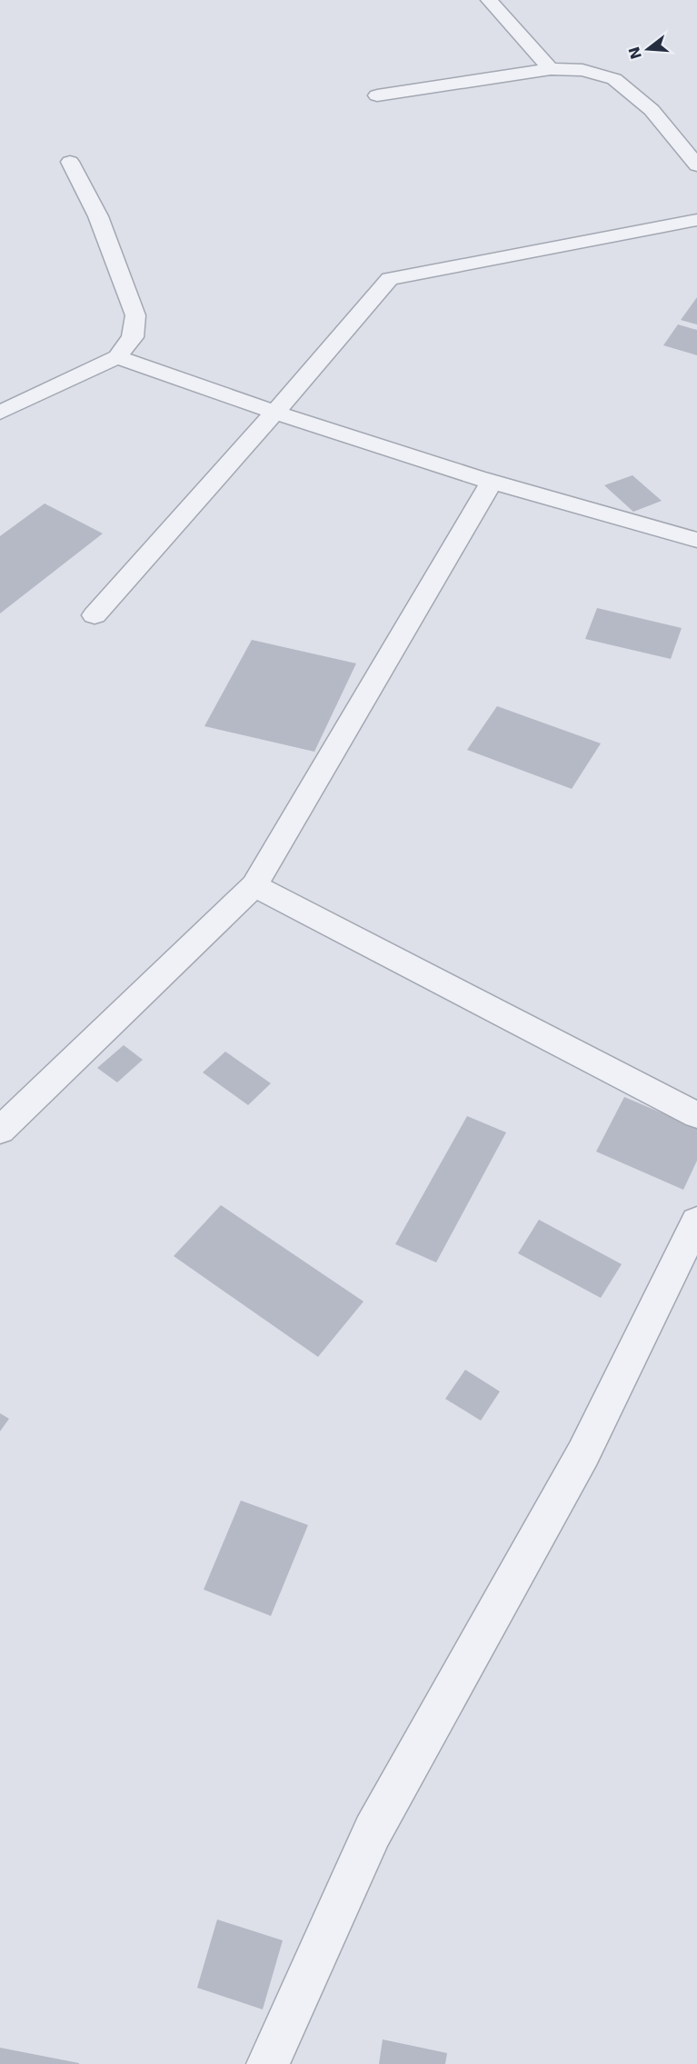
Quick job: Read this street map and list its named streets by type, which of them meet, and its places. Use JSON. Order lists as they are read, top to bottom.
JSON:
{
  "north": "left"
}
